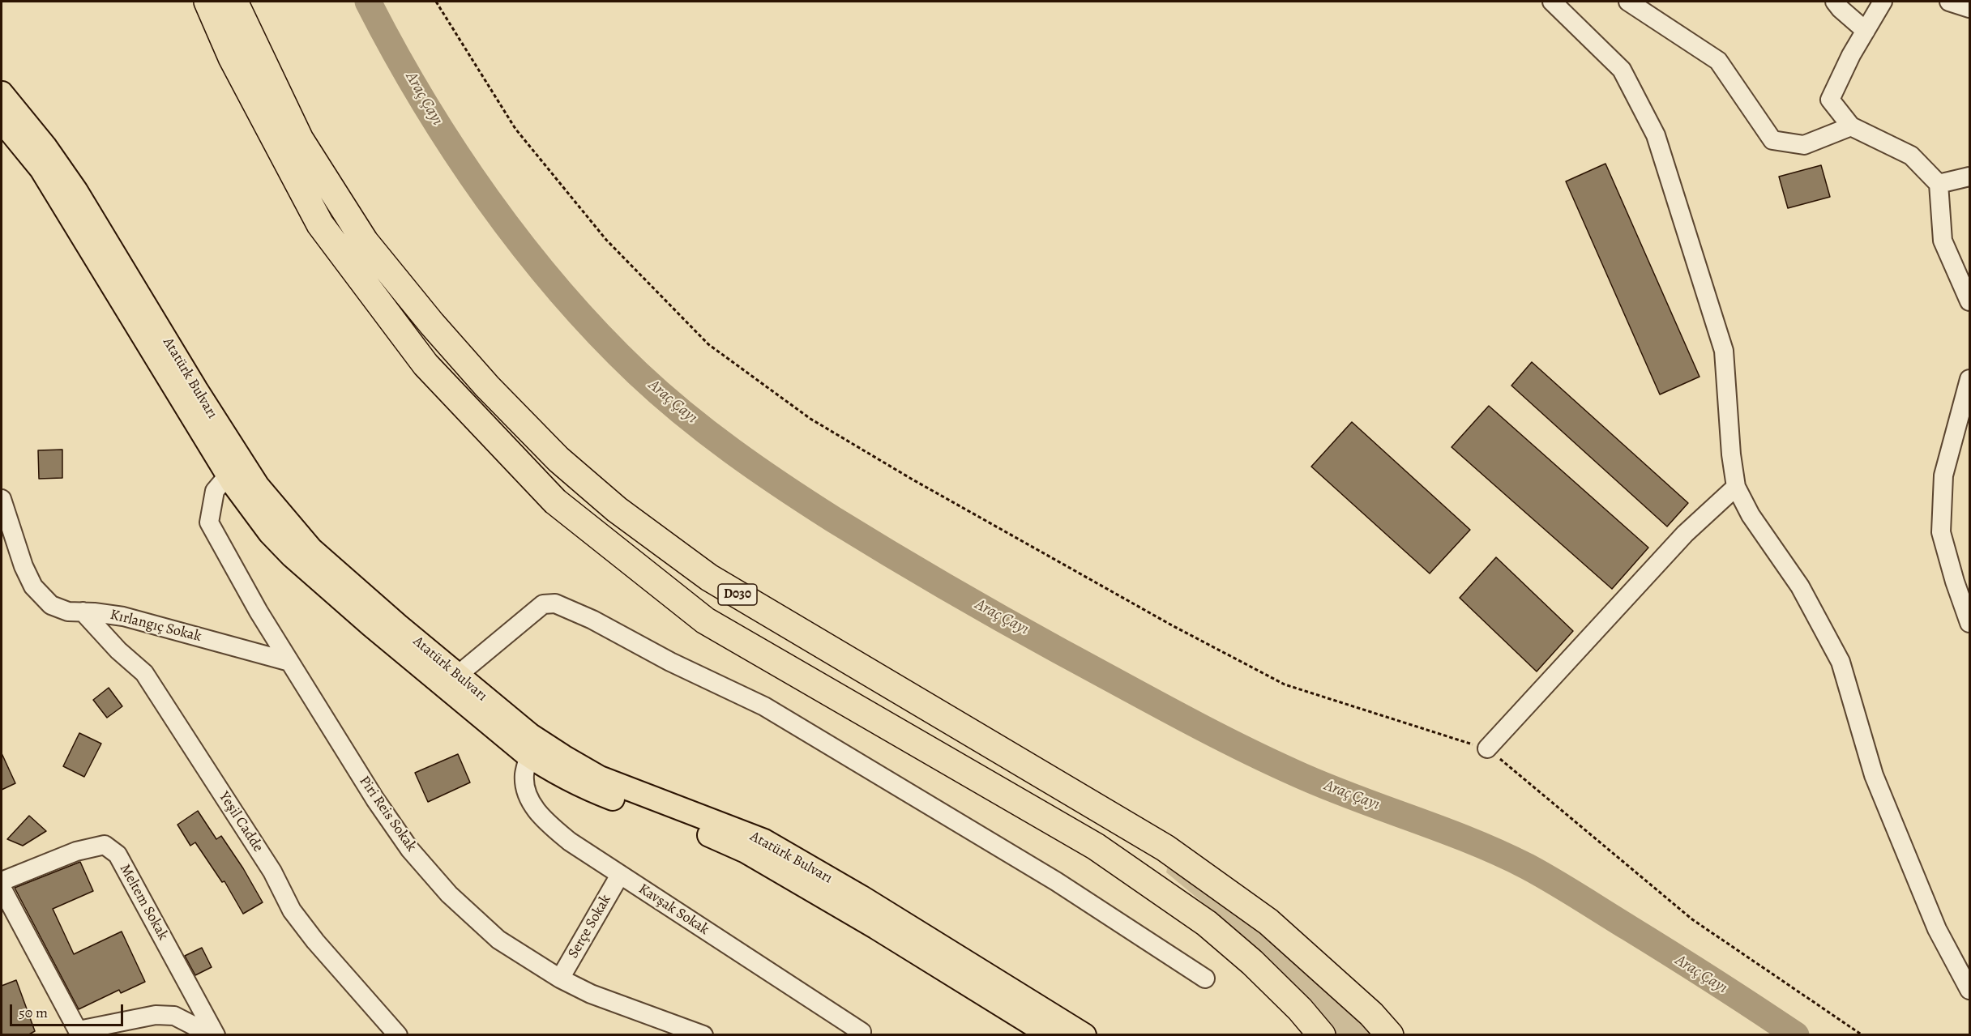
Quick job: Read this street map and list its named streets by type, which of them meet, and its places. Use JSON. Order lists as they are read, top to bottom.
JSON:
{
  "streets": {
    "highway": ["D030"],
    "main road": ["Atatürk Bulvarı"],
    "street": [
      "Kırlangıç Sokak",
      "Piri Reis Sokak",
      "Yeşil Cadde",
      "Meltem Sokak",
      "Kavşak Sokak",
      "Serçe Sokak"
    ]
  },
  "crossings": [
    ["Atatürk Bulvarı", "Piri Reis Sokak"],
    ["Atatürk Bulvarı", "Kavşak Sokak"],
    ["Kırlangıç Sokak", "Piri Reis Sokak"],
    ["Kırlangıç Sokak", "Yeşil Cadde"],
    ["Piri Reis Sokak", "Serçe Sokak"],
    ["Kavşak Sokak", "Serçe Sokak"]
  ],
  "water": ["Araç Çayı"],
  "scale_bar": "50 m"
}
